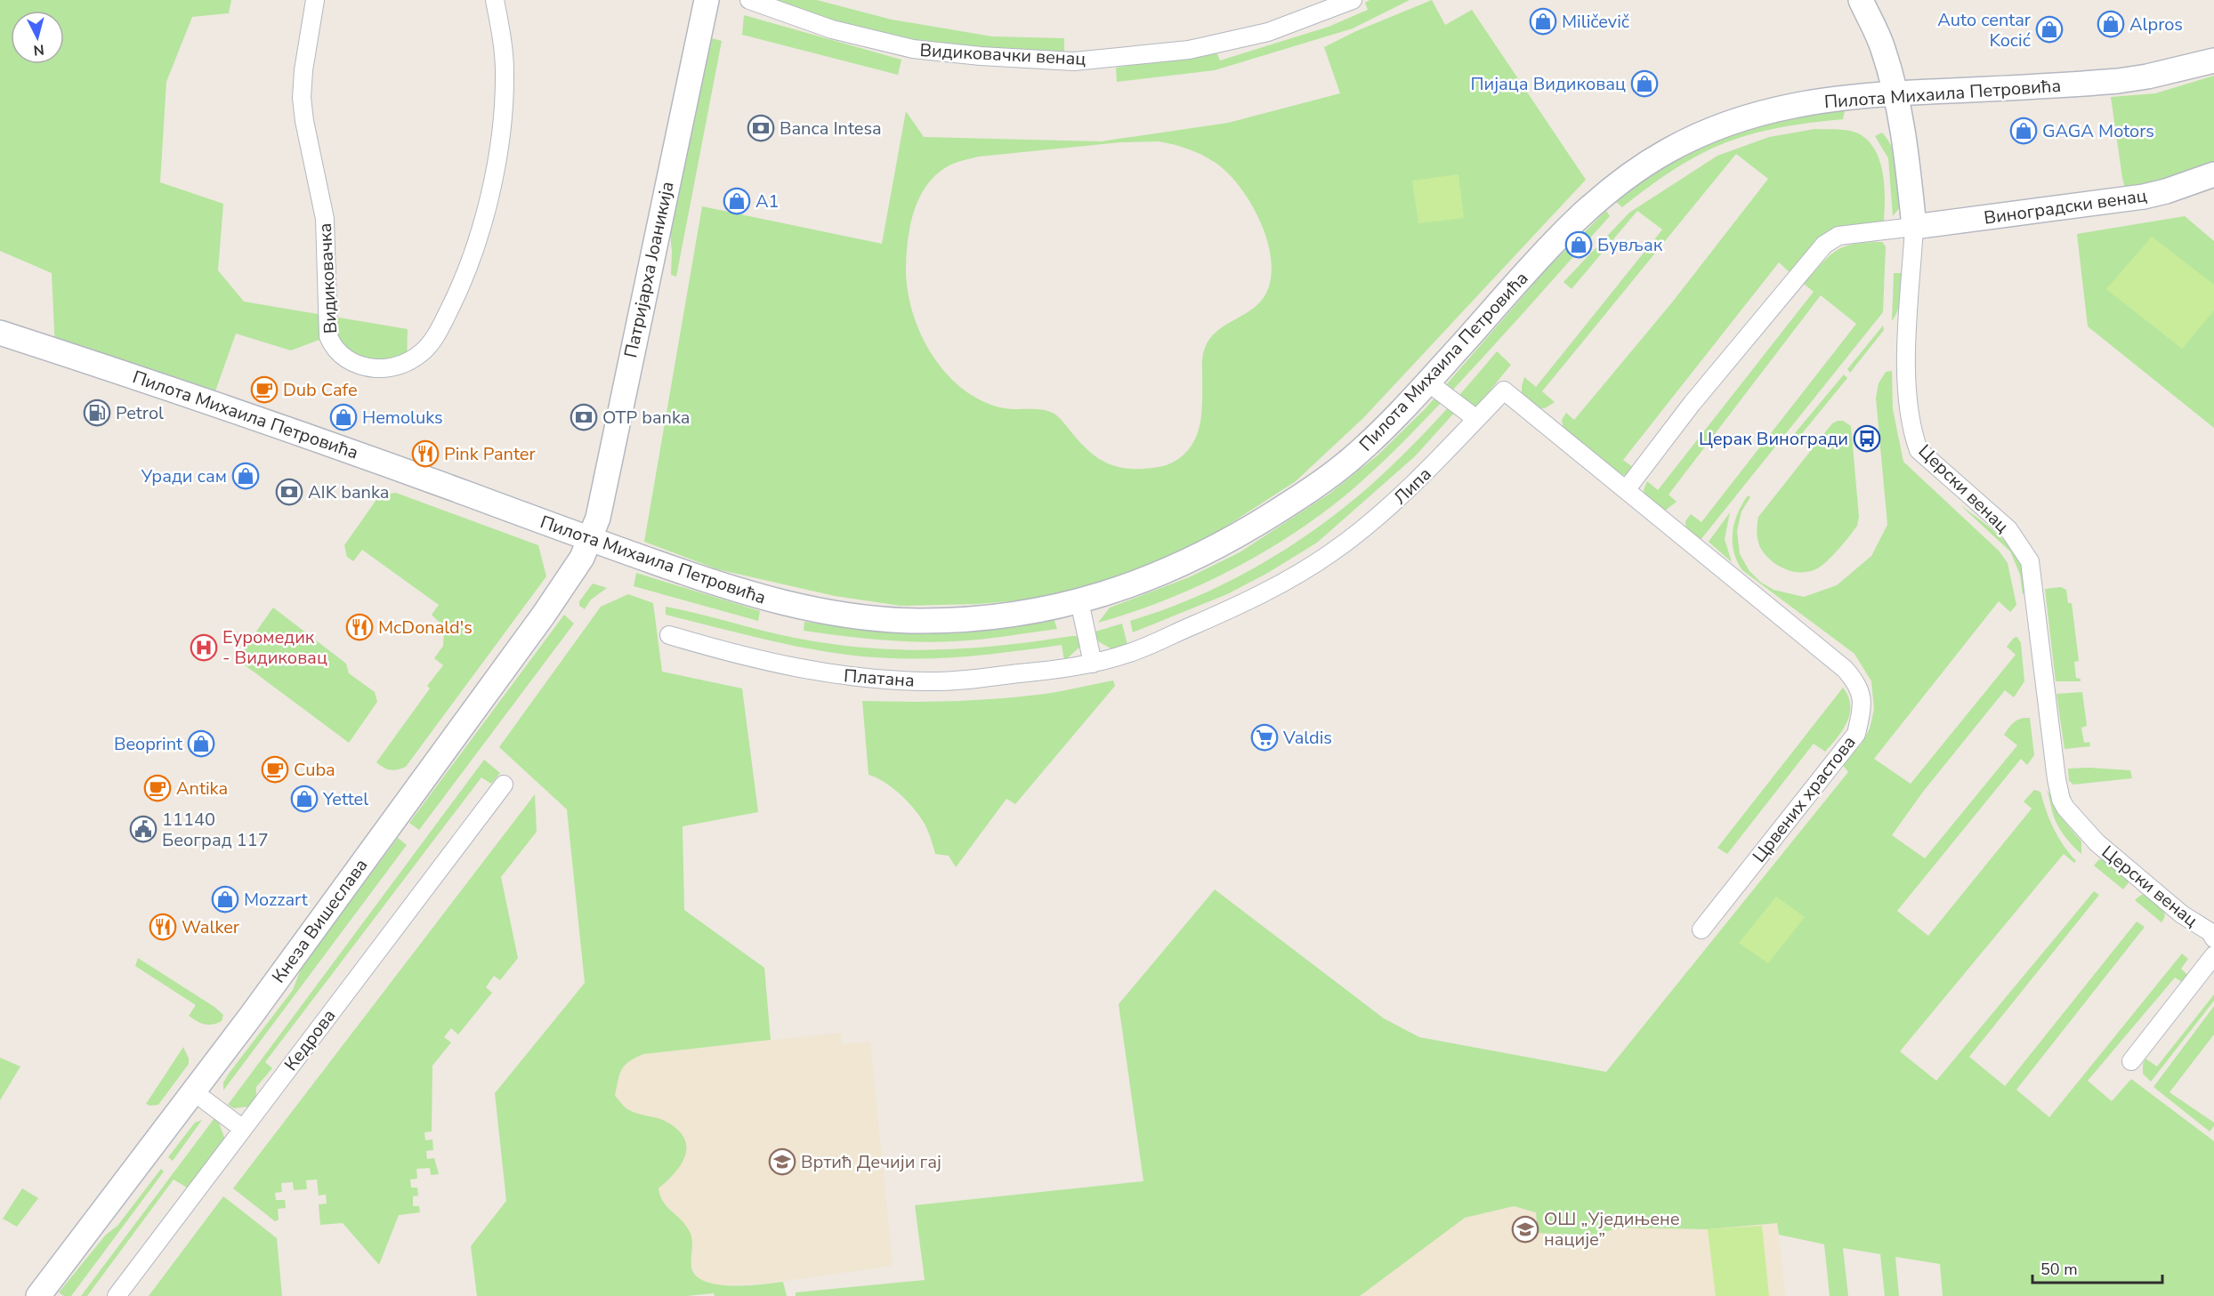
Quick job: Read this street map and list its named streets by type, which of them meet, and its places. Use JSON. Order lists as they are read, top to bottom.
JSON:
{
  "streets": {
    "main road": [
      "Пилота Михаила Петровића",
      "Виноградски венац",
      "Патријарха Јоаникија",
      "Церски венац",
      "Кнеза Вишеслава"
    ],
    "street": [
      "Видиковачки венац",
      "Видиковачка",
      "Липа",
      "Платана",
      "Црвених храстова",
      "Кедрова"
    ]
  },
  "crossings": [
    ["Пилота Михаила Петровића", "Патријарха Јоаникија"],
    ["Пилота Михаила Петровића", "Церски венац"],
    ["Пилота Михаила Петровића", "Кнеза Вишеслава"],
    ["Виноградски венац", "Церски венац"],
    ["Патријарха Јоаникија", "Кнеза Вишеслава"],
    ["Липа", "Платана"],
    ["Липа", "Црвених храстова"]
  ],
  "places": {
    "shop": [
      "Miličevič",
      "Alpros",
      "Auto centar Kocić",
      "Пијаца Видиковац",
      "GAGA Motors",
      "A1",
      "Бувљак",
      "Hemoluks",
      "Уради сам",
      "Beoprint",
      "Yettel",
      "Mozzart"
    ],
    "bank": ["Banca Intesa", "OTP banka", "AIK banka"],
    "cafe": ["Dub Cafe", "Cuba", "Antika"],
    "fuel station": ["Petrol"],
    "bus stop": ["Церак Виногради"],
    "restaurant": ["Pink Panter", "McDonald's", "Walker"],
    "hospital": ["Еуромедик - Видиковац"],
    "supermarket": ["Valdis"],
    "public building": ["11140 Београд 117"],
    "school or university": ["Вртић Дечији гај", "ОШ „Уједињене нације”"]
  },
  "scale_bar": "50 m",
  "north": "bottom"
}
